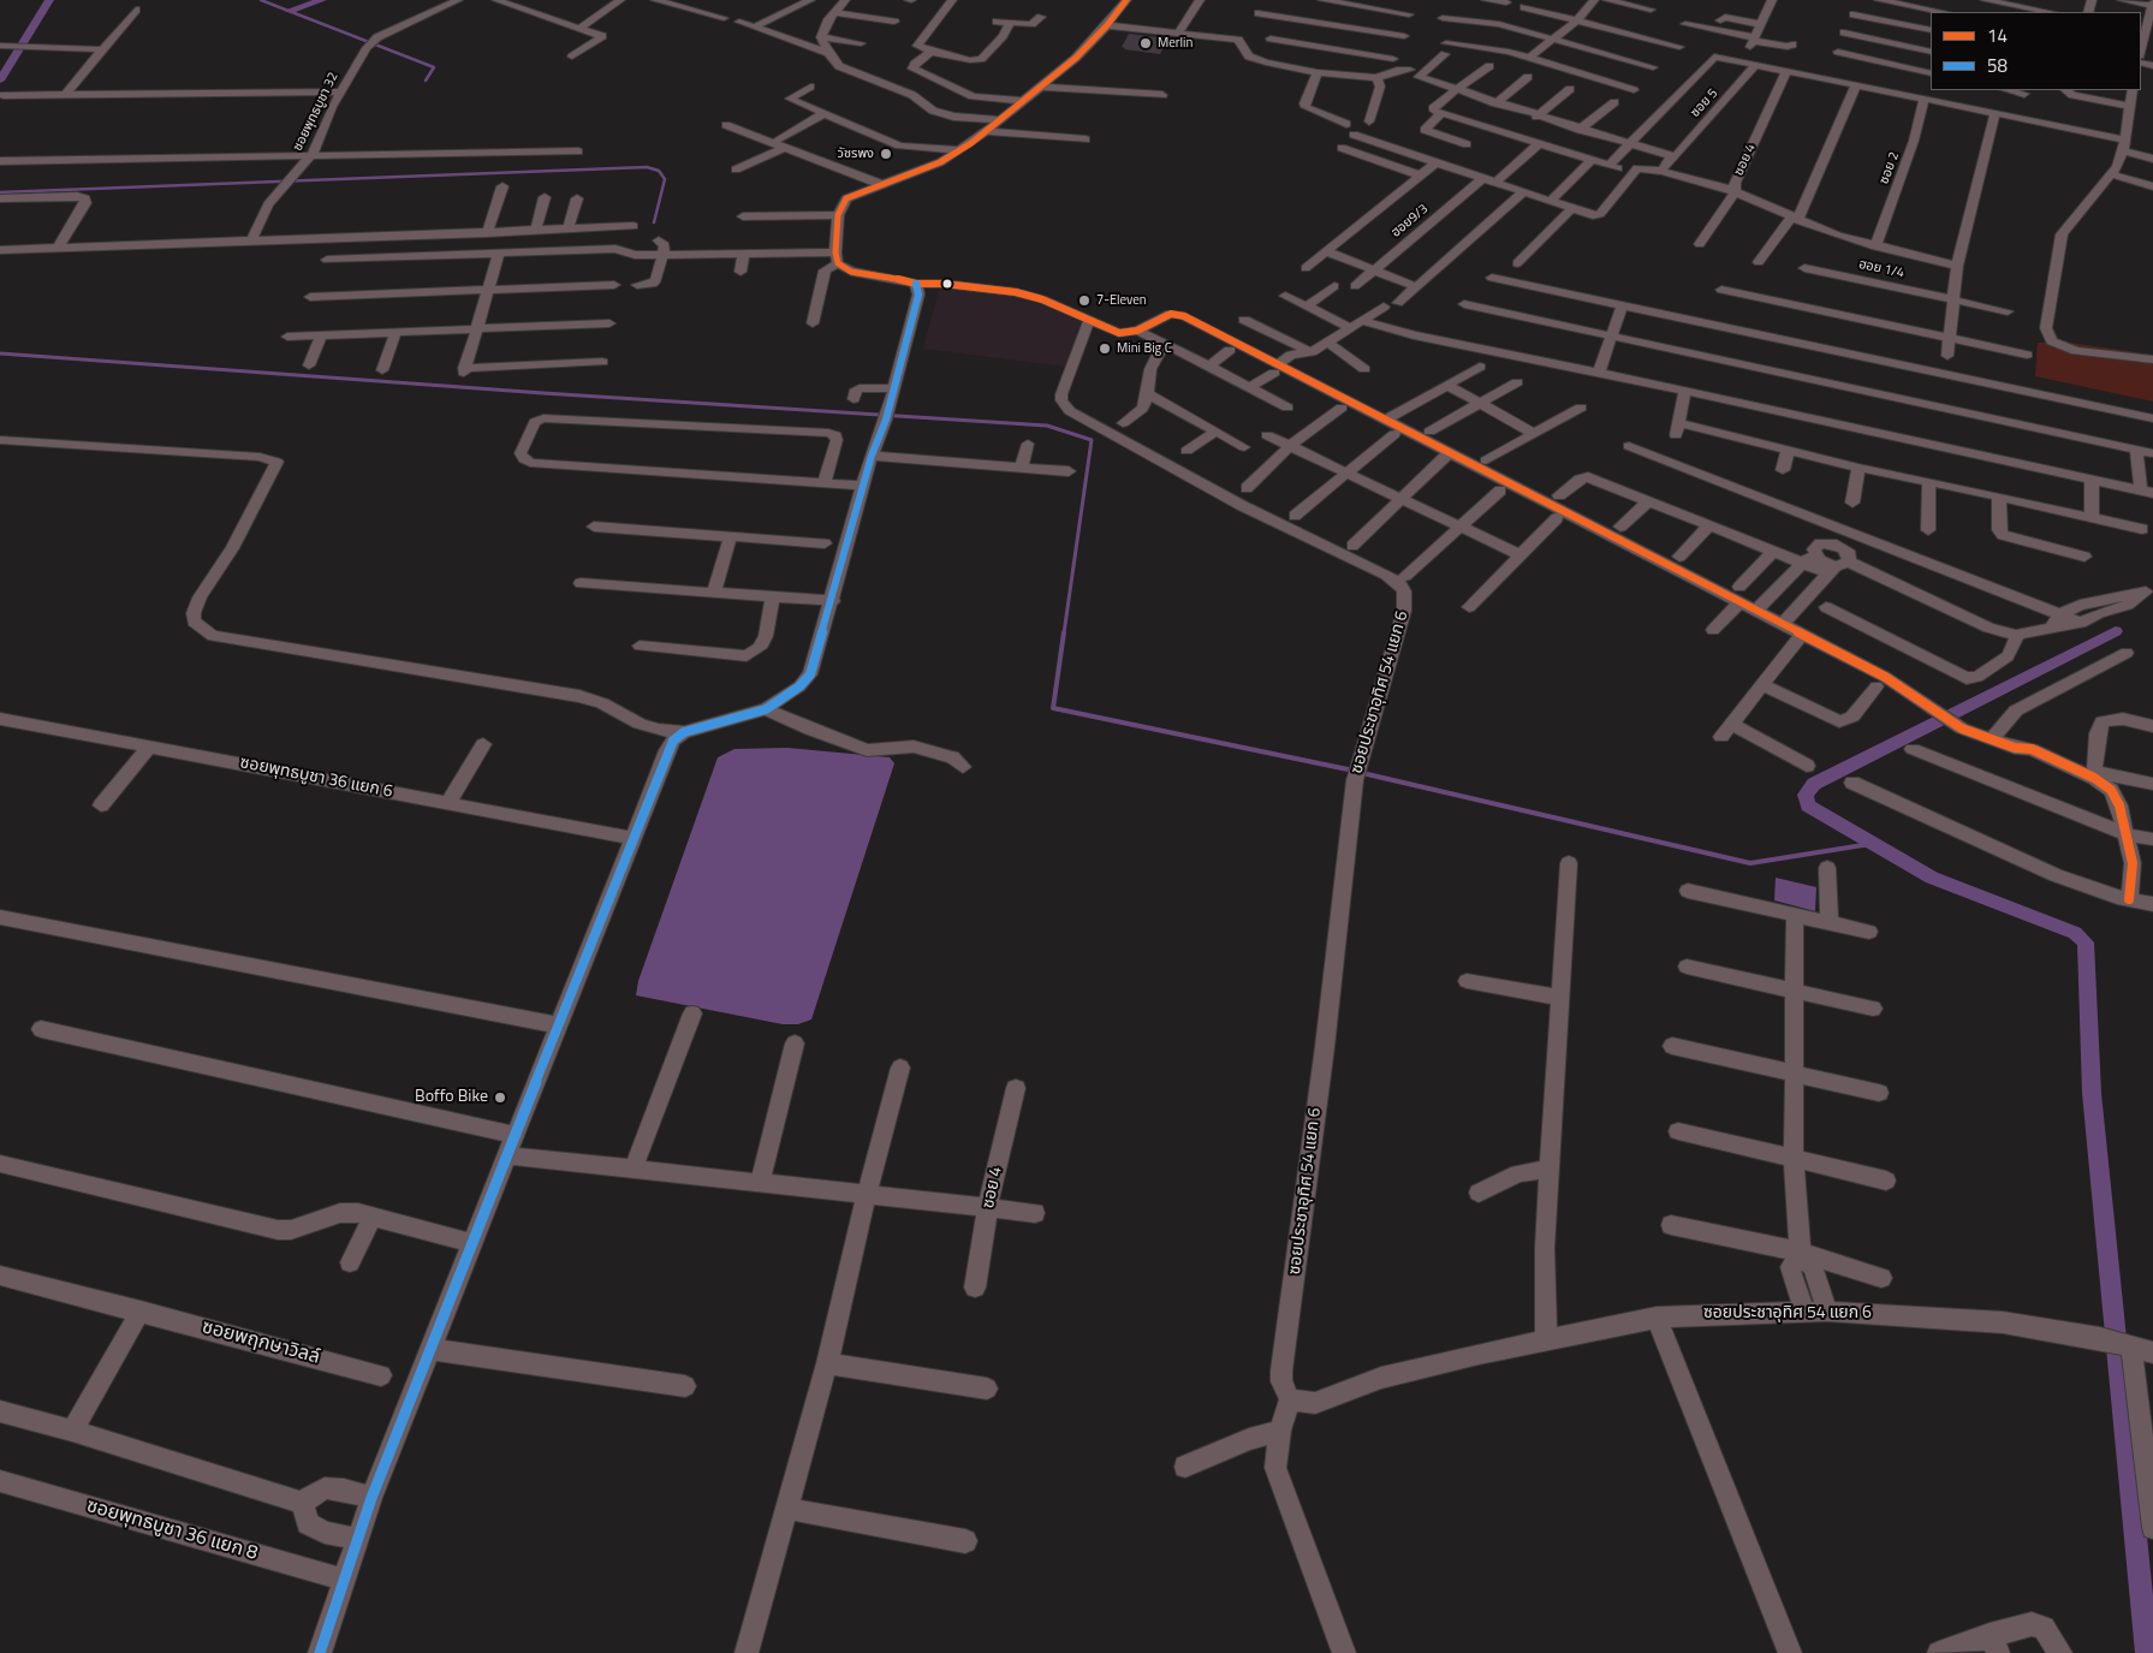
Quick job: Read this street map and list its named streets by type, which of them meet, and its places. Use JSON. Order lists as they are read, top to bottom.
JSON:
{
  "streets": {
    "street": [
      "ซอย 5",
      "ซอยพุทธบูชา 32",
      "ซอย 4",
      "ซอย 2",
      "ฮอย9/3",
      "ฮอย 1/4",
      "ซอยประชาอุทิศ 54 แยก 6",
      "ซอยพุทธบูชา 36 แยก 6",
      "ซอยพฤกษาวิลล์",
      "ซอยพุทธบูชา 36 แยก 8"
    ]
  },
  "places": [
    "Merlin",
    "วัชรพง",
    "7-Eleven",
    "Mini Big C",
    "Boffo Bike"
  ],
  "lines": ["transit line 14", "transit line 58"],
  "legend": ["14", "58"]
}
